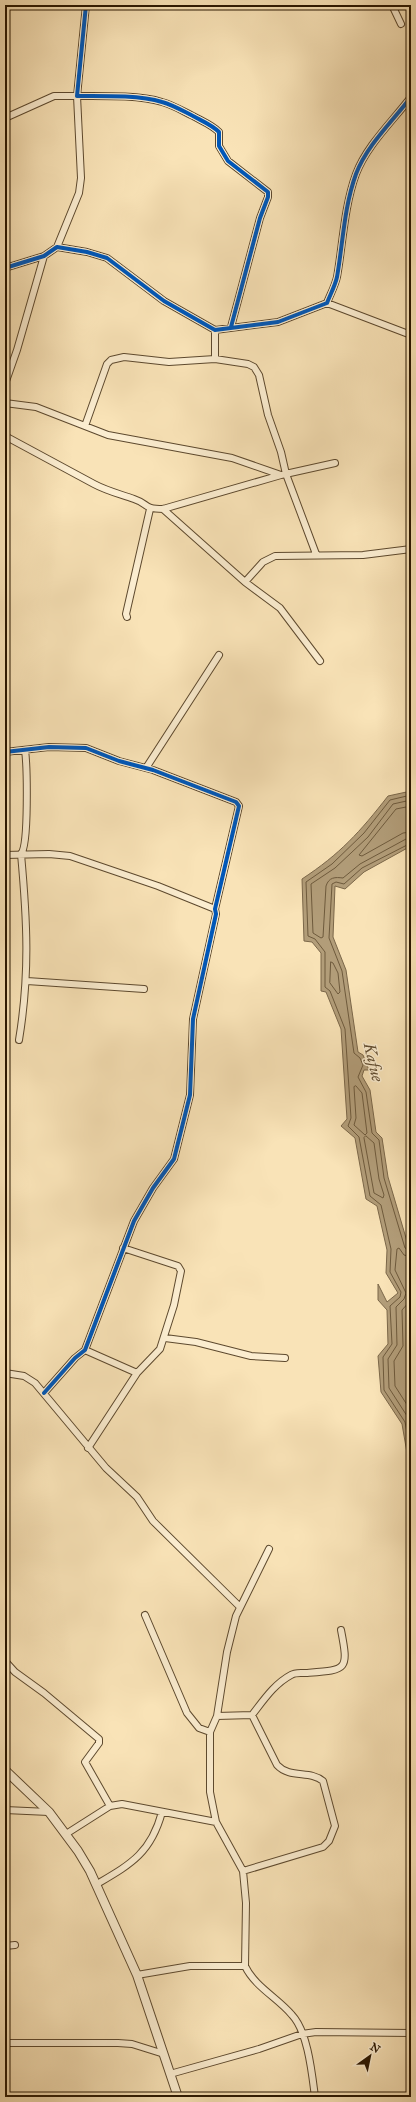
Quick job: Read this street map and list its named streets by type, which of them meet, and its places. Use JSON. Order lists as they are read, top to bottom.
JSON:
{
  "water": ["Kafue"],
  "north": "top right"
}
